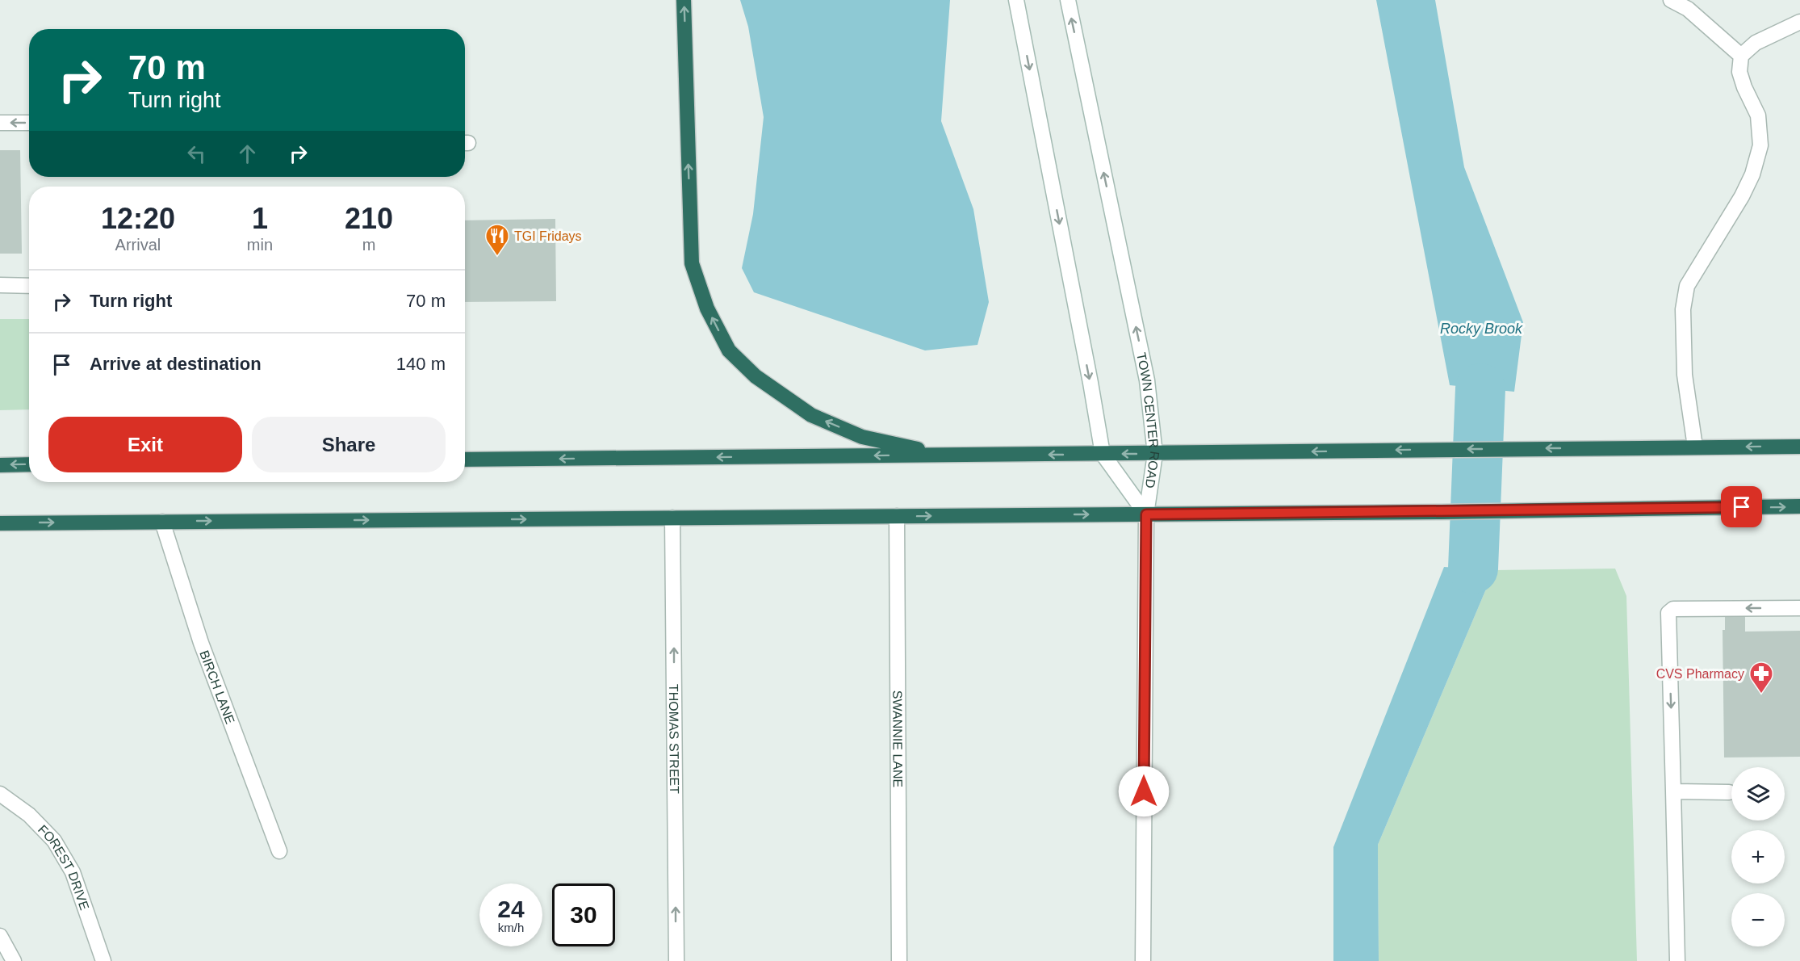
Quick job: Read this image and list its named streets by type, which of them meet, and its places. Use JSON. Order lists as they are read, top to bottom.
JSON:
{
  "streets": {
    "street": [
      "TOWN CENTER ROAD",
      "BIRCH LANE",
      "SWANNIE LANE",
      "THOMAS STREET",
      "FOREST DRIVE"
    ]
  },
  "one_way": ["THOMAS STREET"],
  "water": ["Rocky Brook"],
  "places": {
    "restaurant": ["TGI Fridays"],
    "pharmacy": ["CVS Pharmacy"]
  },
  "page": {
    "turn": ["70 m", "Turn right"],
    "eta": [
      "12:20",
      "Arrival",
      "1",
      "min",
      "210",
      "m"
    ],
    "list": [
      {
        "name": "Turn right",
        "value": "70 m"
      },
      {
        "name": "Arrive at destination",
        "value": "140 m"
      }
    ],
    "buttons": ["Exit", "Share"],
    "map_buttons": ["+", "−"],
    "speed": "24 km/h",
    "limit": "30"
  }
}
